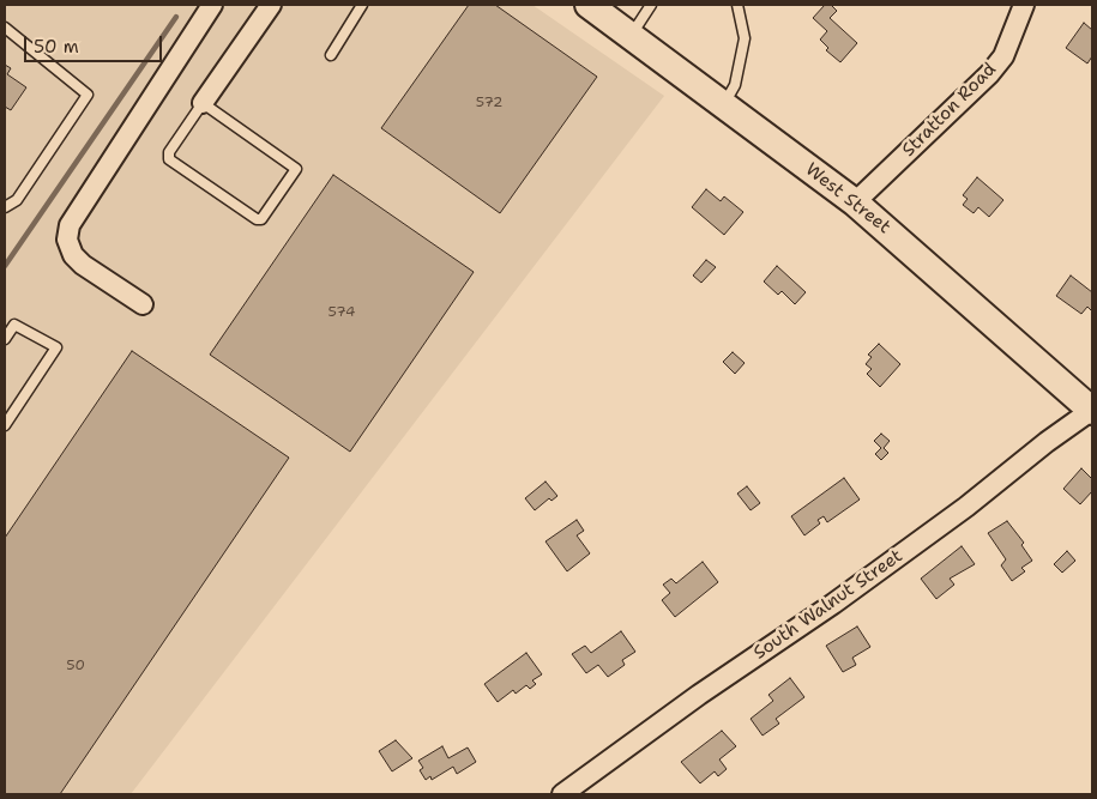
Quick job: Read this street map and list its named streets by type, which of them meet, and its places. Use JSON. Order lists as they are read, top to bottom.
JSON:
{
  "streets": {
    "street": ["Stratton Road", "West Street", "South Walnut Street"]
  },
  "crossings": [
    ["Stratton Road", "West Street"],
    ["West Street", "South Walnut Street"]
  ],
  "house_numbers": ["572", "574", "50"],
  "scale_bar": "50 m"
}
